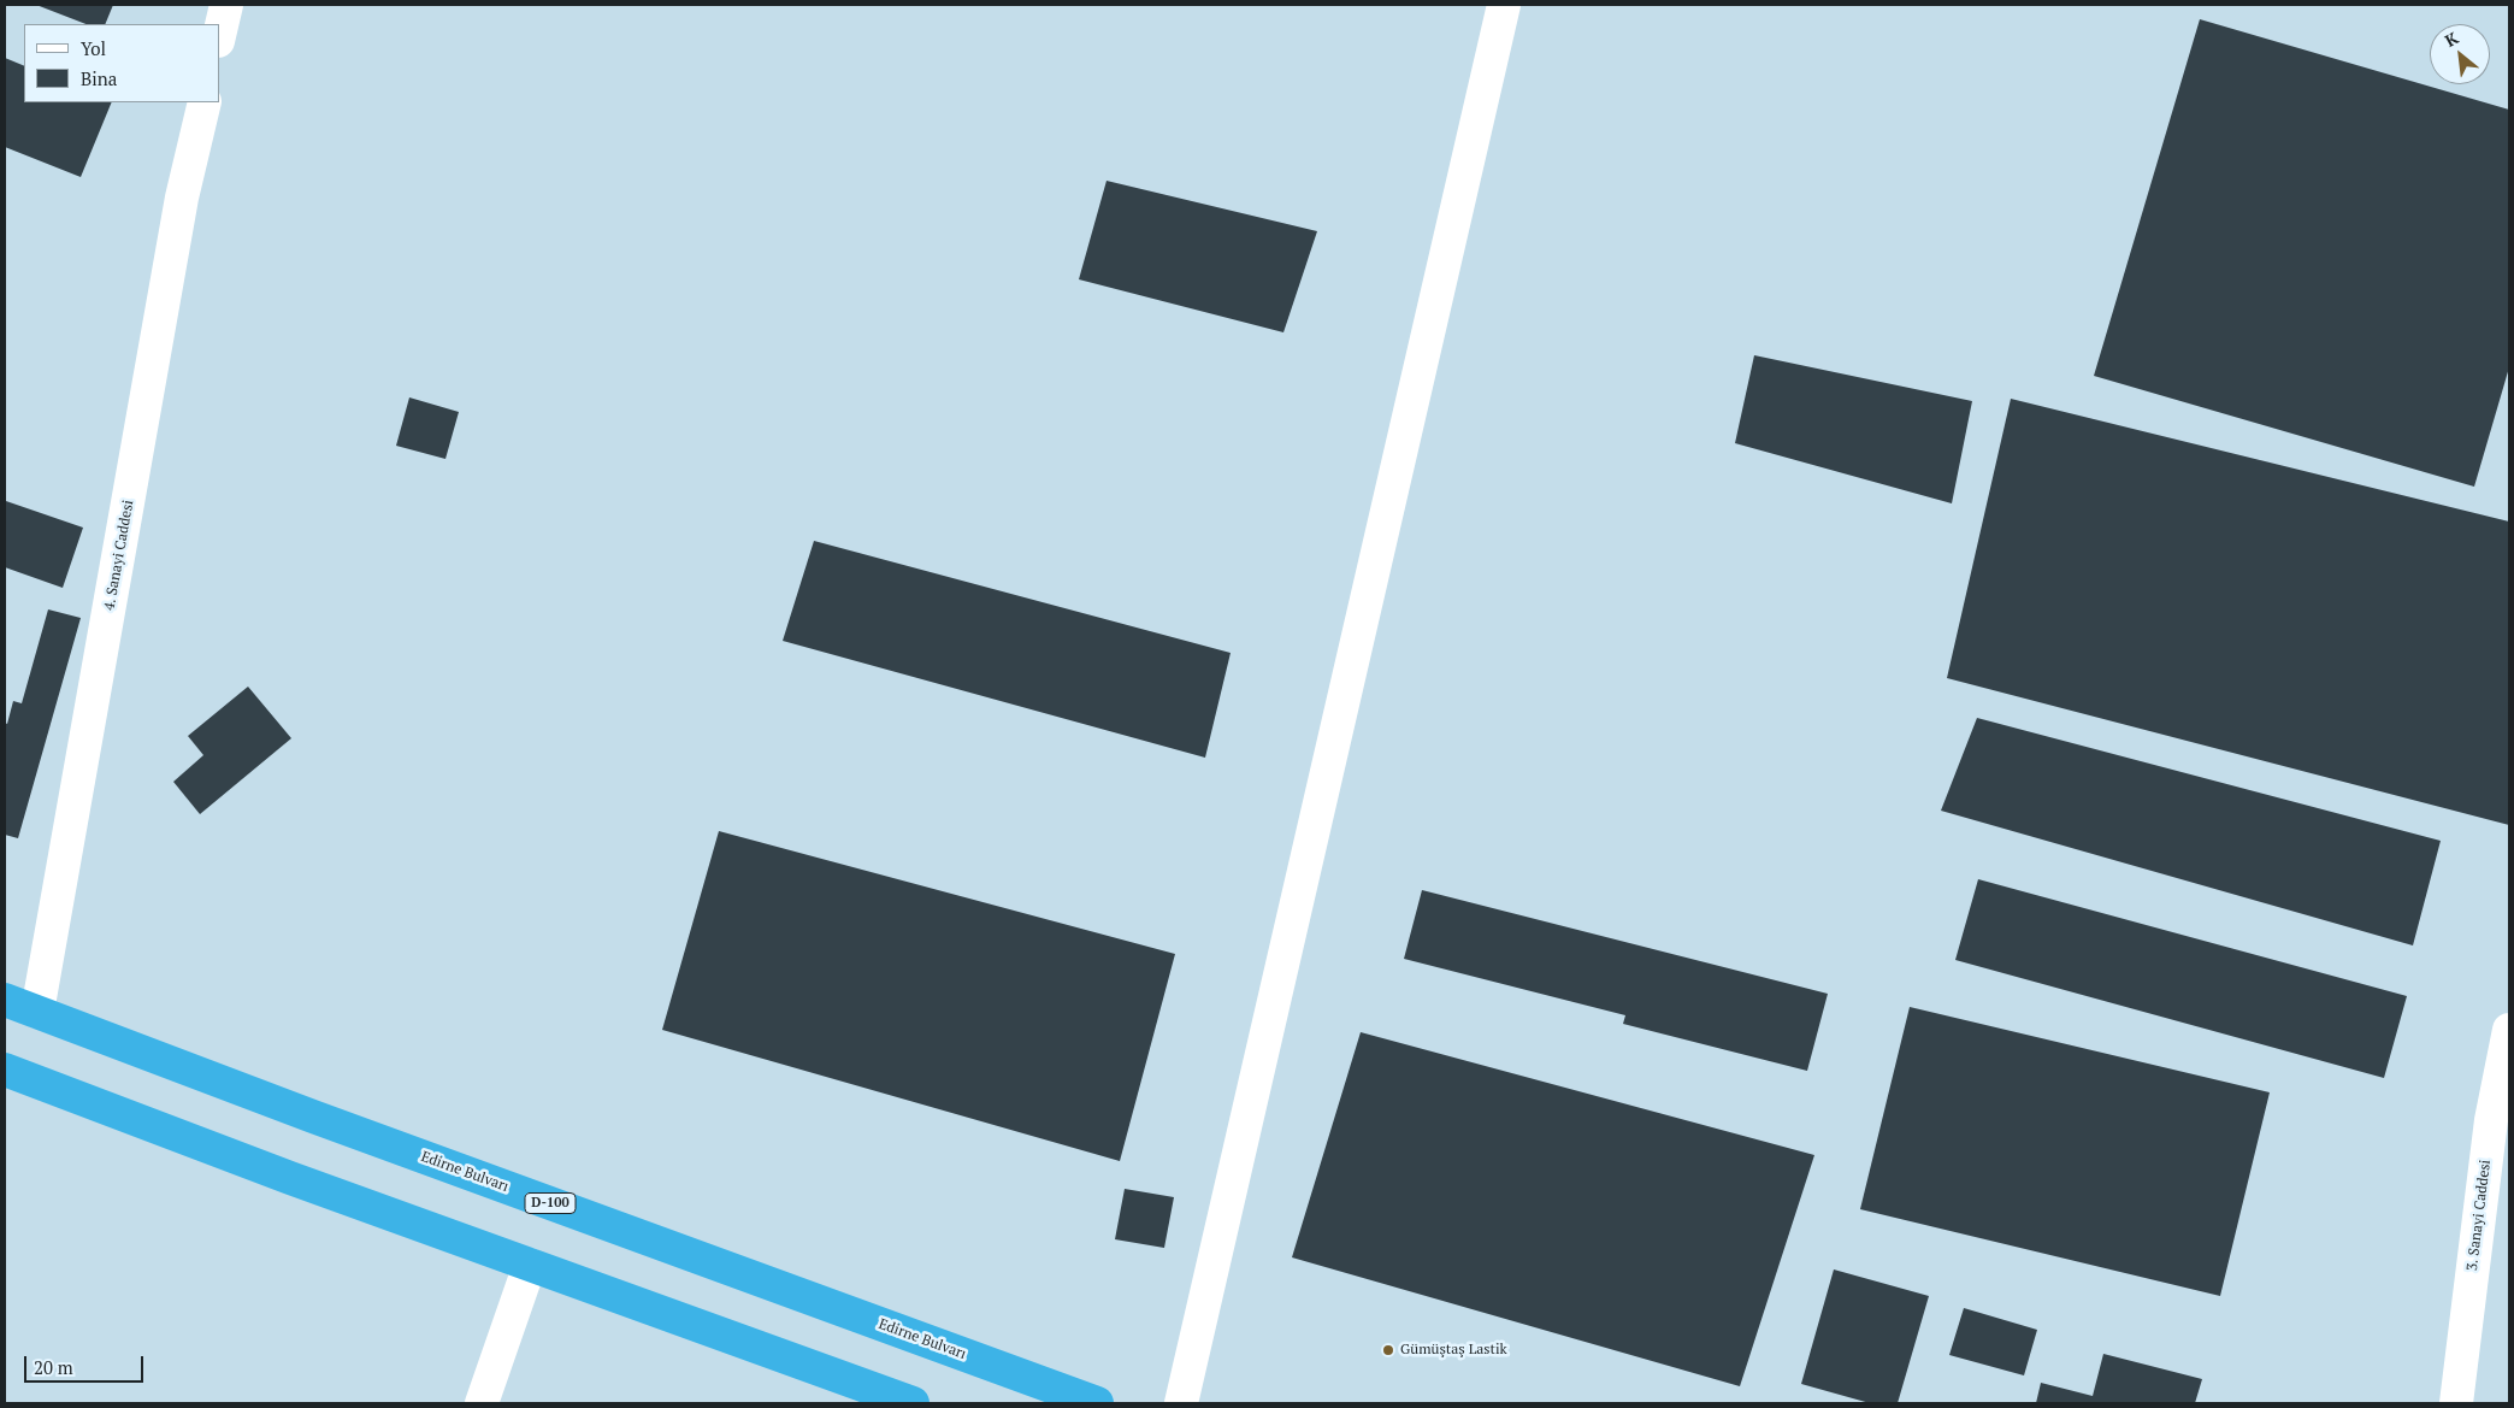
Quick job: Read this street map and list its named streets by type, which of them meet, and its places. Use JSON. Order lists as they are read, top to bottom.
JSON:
{
  "streets": {
    "highway": ["Edirne Bulvarı", "D-100"],
    "street": ["4. Sanayi Caddesi", "3. Sanayi Caddesi"]
  },
  "crossings": [
    ["4. Sanayi Caddesi", "Edirne Bulvarı"]
  ],
  "places": ["Gümüştaş Lastik"],
  "legend": ["Yol", "Bina"],
  "scale_bar": "20 m",
  "north": "top left"
}
